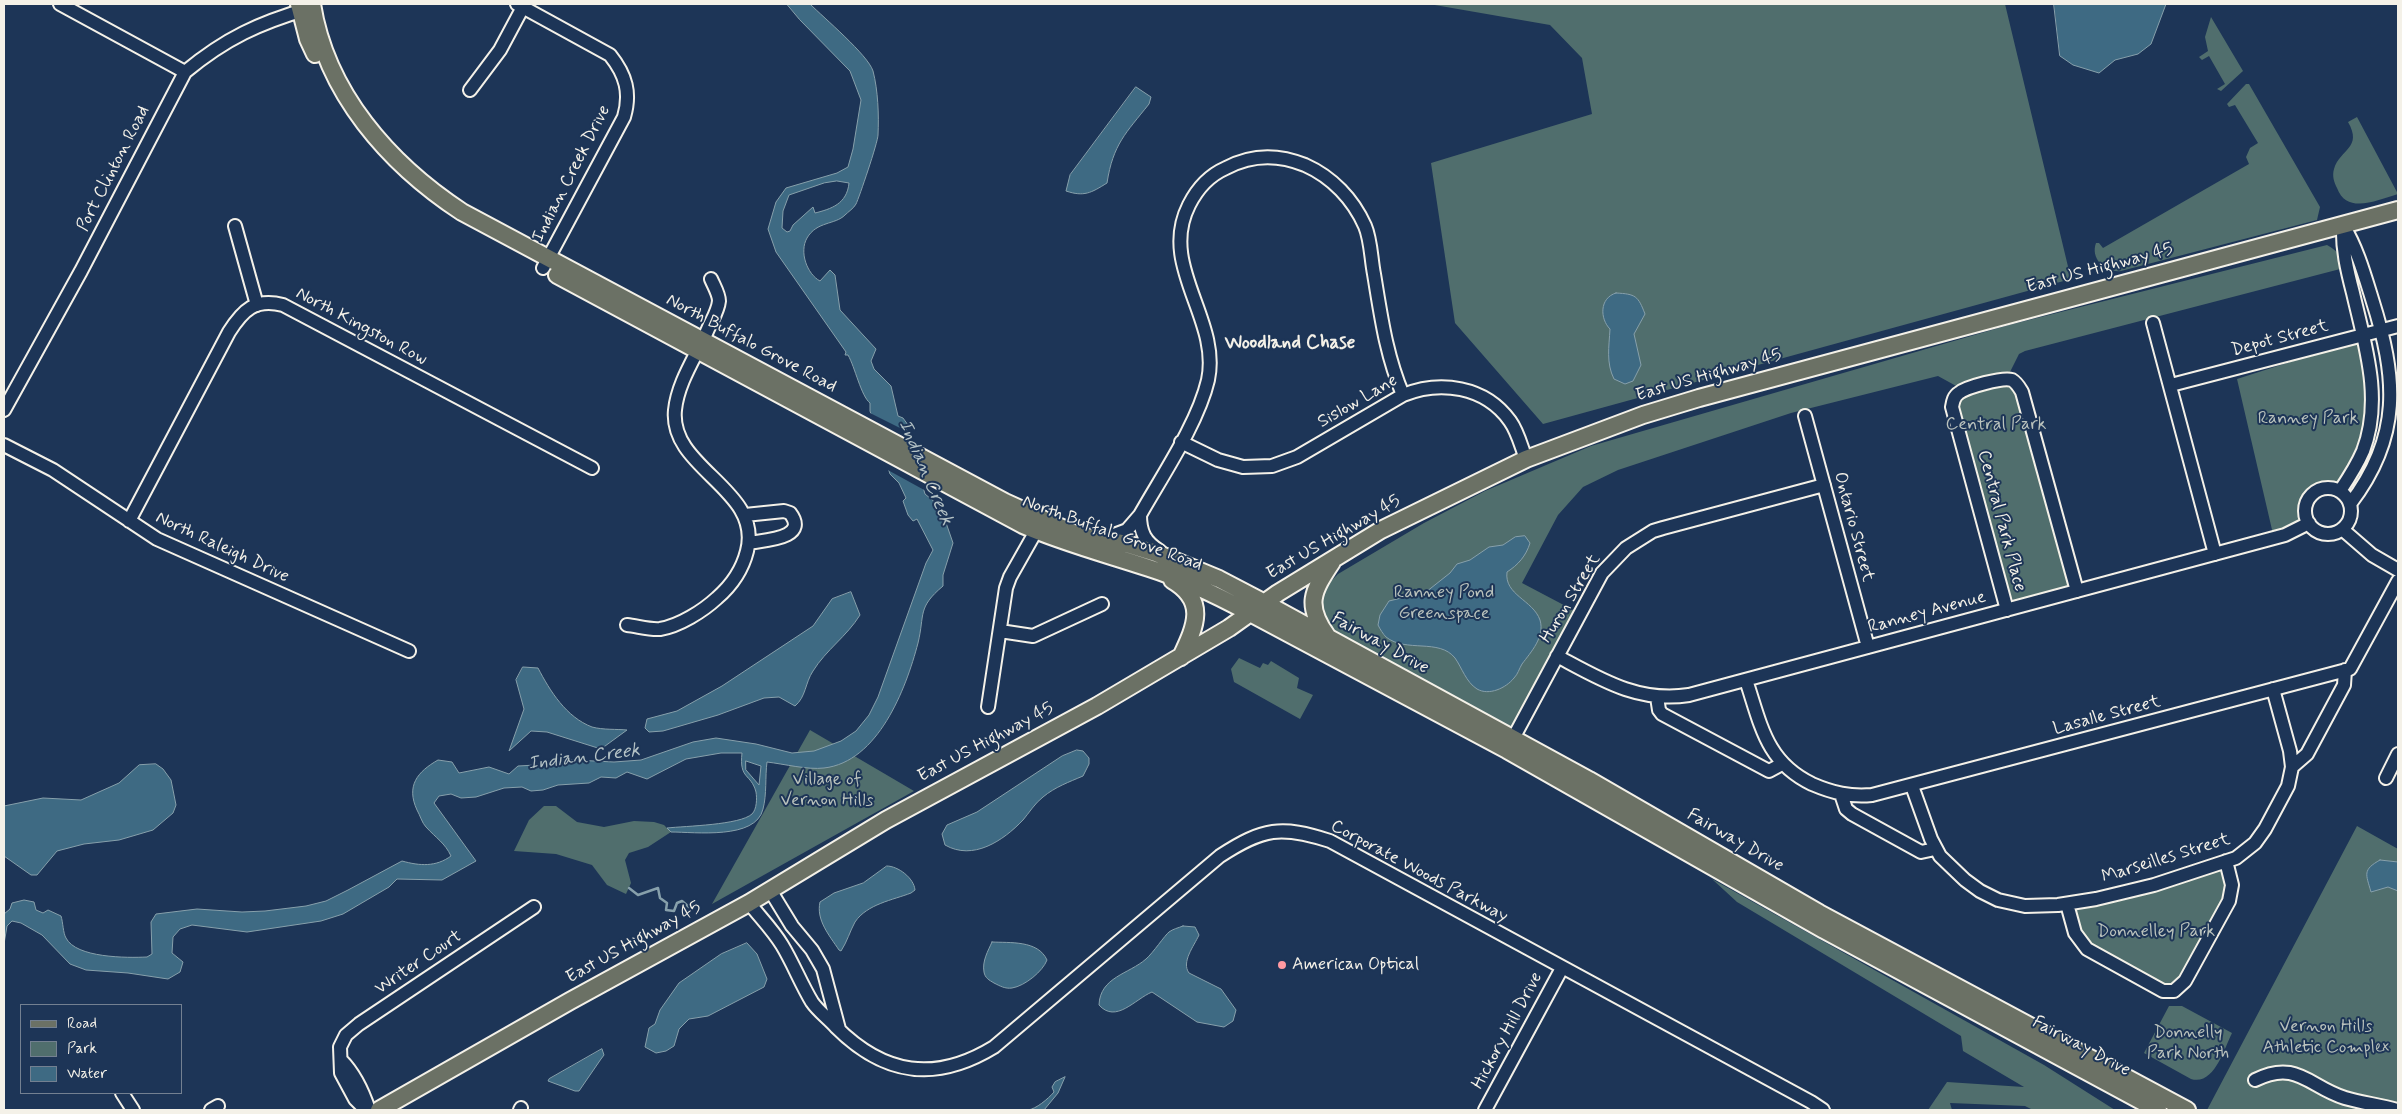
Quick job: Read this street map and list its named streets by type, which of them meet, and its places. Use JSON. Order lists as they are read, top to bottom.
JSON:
{
  "streets": {
    "main road": ["East US Highway 45", "North Buffalo Grove Road", "Fairway Drive"],
    "street": [
      "Port Clinton Road",
      "Indian Creek Drive",
      "North Kingston Row",
      "Depot Street",
      "Sislow Lane",
      "Central Park Place",
      "Ontario Street",
      "North Raleigh Drive",
      "Huron Street",
      "Ranney Avenue",
      "Lasalle Street",
      "Marseilles Street",
      "Corporate Woods Parkway",
      "Writer Court",
      "Hickory Hill Drive"
    ]
  },
  "crossings": [
    ["Port Clinton Road", "North Buffalo Grove Road"],
    ["Indian Creek Drive", "North Buffalo Grove Road"],
    ["East US Highway 45", "North Buffalo Grove Road"],
    ["East US Highway 45", "Sislow Lane"],
    ["East US Highway 45", "Fairway Drive"],
    ["East US Highway 45", "Corporate Woods Parkway"],
    ["North Buffalo Grove Road", "Fairway Drive"],
    ["Central Park Place", "Ranney Avenue"],
    ["Ontario Street", "Huron Street"],
    ["Ontario Street", "Ranney Avenue"],
    ["Huron Street", "Ranney Avenue"],
    ["Huron Street", "Fairway Drive"],
    ["Ranney Avenue", "Lasalle Street"],
    ["Lasalle Street", "Marseilles Street"],
    ["Corporate Woods Parkway", "Hickory Hill Drive"]
  ],
  "districts": ["Woodland Chase"],
  "water": ["Indian Creek"],
  "parks": [
    "Ranney Park",
    "Central Park",
    "Ranney Pond Greenspace",
    "Village of Vernon Hills",
    "Donnelley Park",
    "Vernon Hills Athletic Complex",
    "Donnelly Park North"
  ],
  "places": ["American Optical"],
  "legend": ["Road", "Park", "Water"]
}
